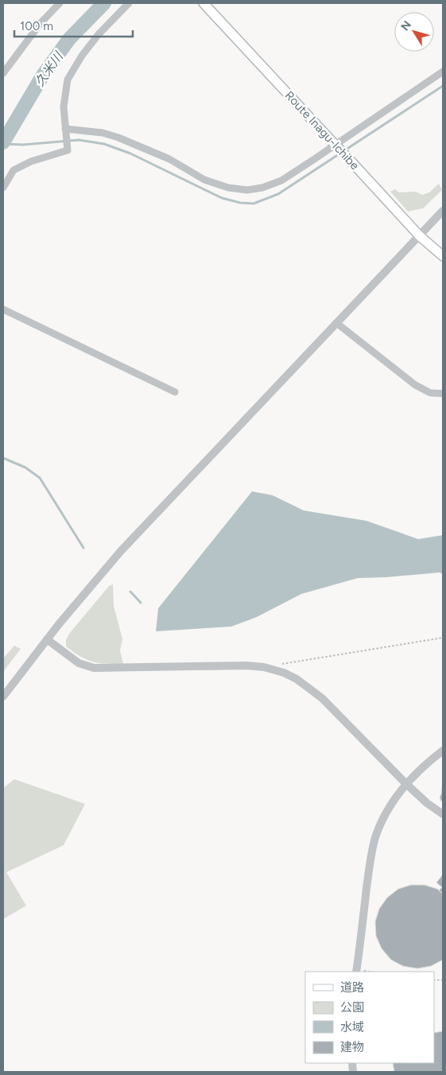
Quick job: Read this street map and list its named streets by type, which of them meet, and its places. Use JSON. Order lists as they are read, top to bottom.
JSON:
{
  "streets": {
    "main road": ["Route Inagu-Ichibe"]
  },
  "water": ["久米川"],
  "legend": [
    "道路",
    "公園",
    "水域",
    "建物"
  ],
  "scale_bar": "100 m",
  "north": "top left"
}
